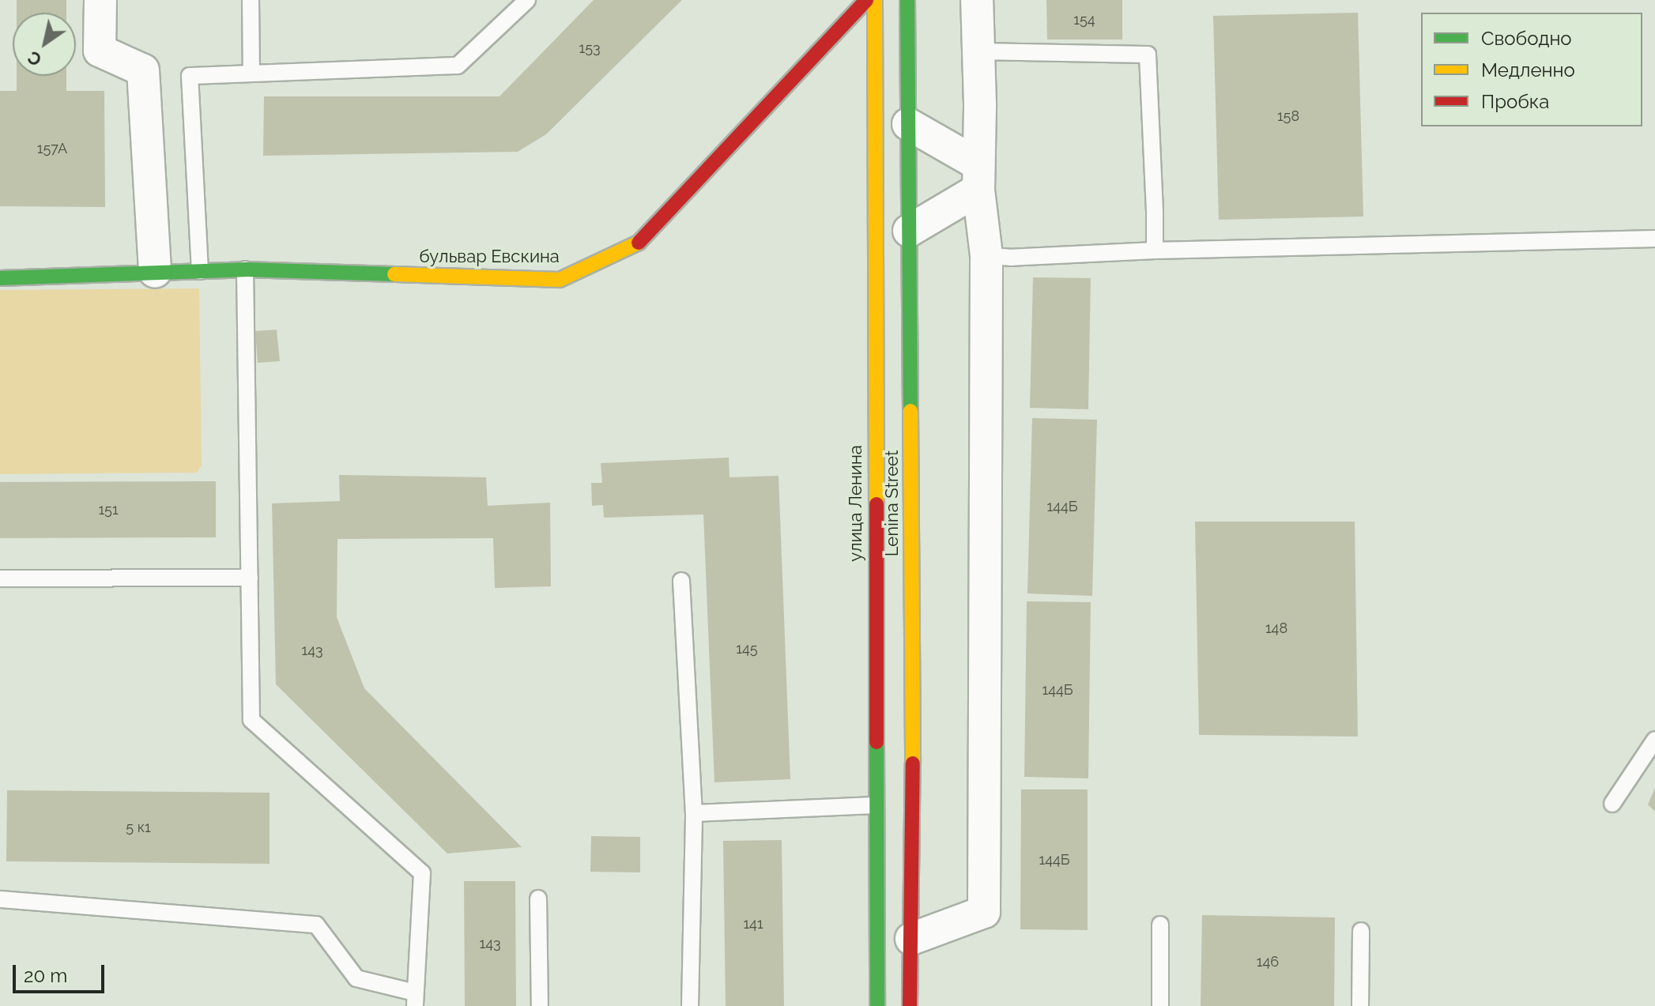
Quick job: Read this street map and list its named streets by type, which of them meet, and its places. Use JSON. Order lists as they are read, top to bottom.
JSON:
{
  "streets": {
    "street": ["бульвар Евскина", "улица Ленина", "Lenina Street"]
  },
  "house_numbers": [
    "154",
    "153",
    "158",
    "157А",
    "144Б",
    "151",
    "148",
    "145",
    "143",
    "144Б",
    "5 к1",
    "144Б",
    "141",
    "143",
    "146"
  ],
  "legend": ["Свободно", "Медленно", "Пробка"],
  "scale_bar": "20 m",
  "north": "bottom left"
}
